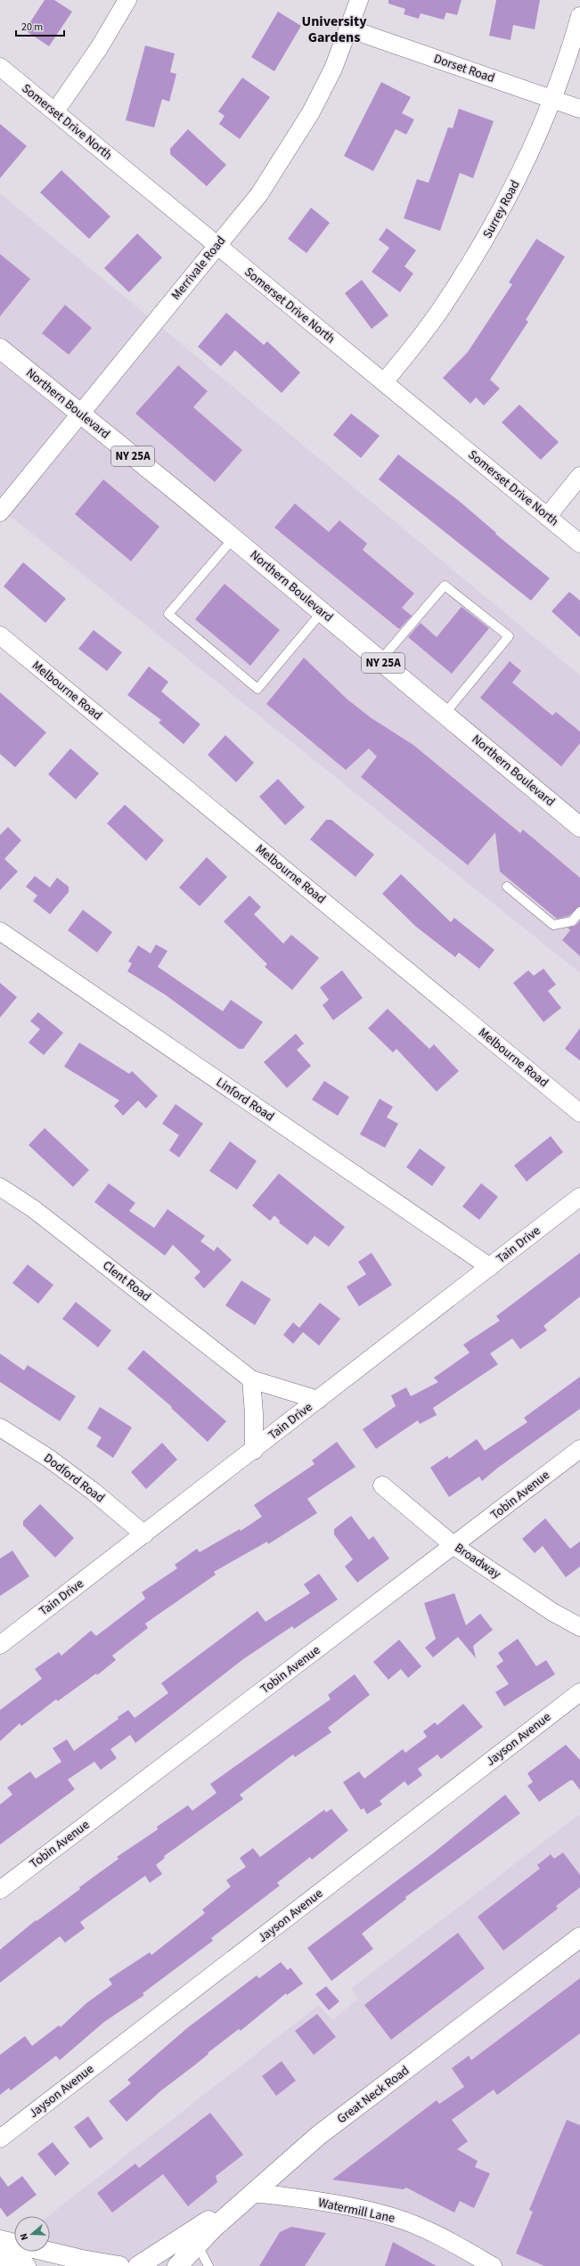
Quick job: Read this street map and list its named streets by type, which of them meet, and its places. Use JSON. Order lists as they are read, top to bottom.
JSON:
{
  "streets": {
    "main road": ["Northern Boulevard", "NY 25A", "Great Neck Road"],
    "street": [
      "Dorset Road",
      "Somerset Drive North",
      "Surrey Road",
      "Merrivale Road",
      "Melbourne Road",
      "Linford Road",
      "Tain Drive",
      "Clent Road",
      "Dodford Road",
      "Tobin Avenue",
      "Broadway",
      "Jayson Avenue",
      "Watermill Lane"
    ]
  },
  "crossings": [
    ["Dorset Road", "Surrey Road"],
    ["Dorset Road", "Merrivale Road"],
    ["Somerset Drive North", "Surrey Road"],
    ["Somerset Drive North", "Merrivale Road"],
    ["Merrivale Road", "Northern Boulevard"],
    ["Linford Road", "Tain Drive"],
    ["Tain Drive", "Clent Road"],
    ["Tain Drive", "Dodford Road"],
    ["Tobin Avenue", "Broadway"],
    ["Great Neck Road", "Watermill Lane"]
  ],
  "districts": ["University Gardens"],
  "scale_bar": "20 m",
  "north": "left"
}
